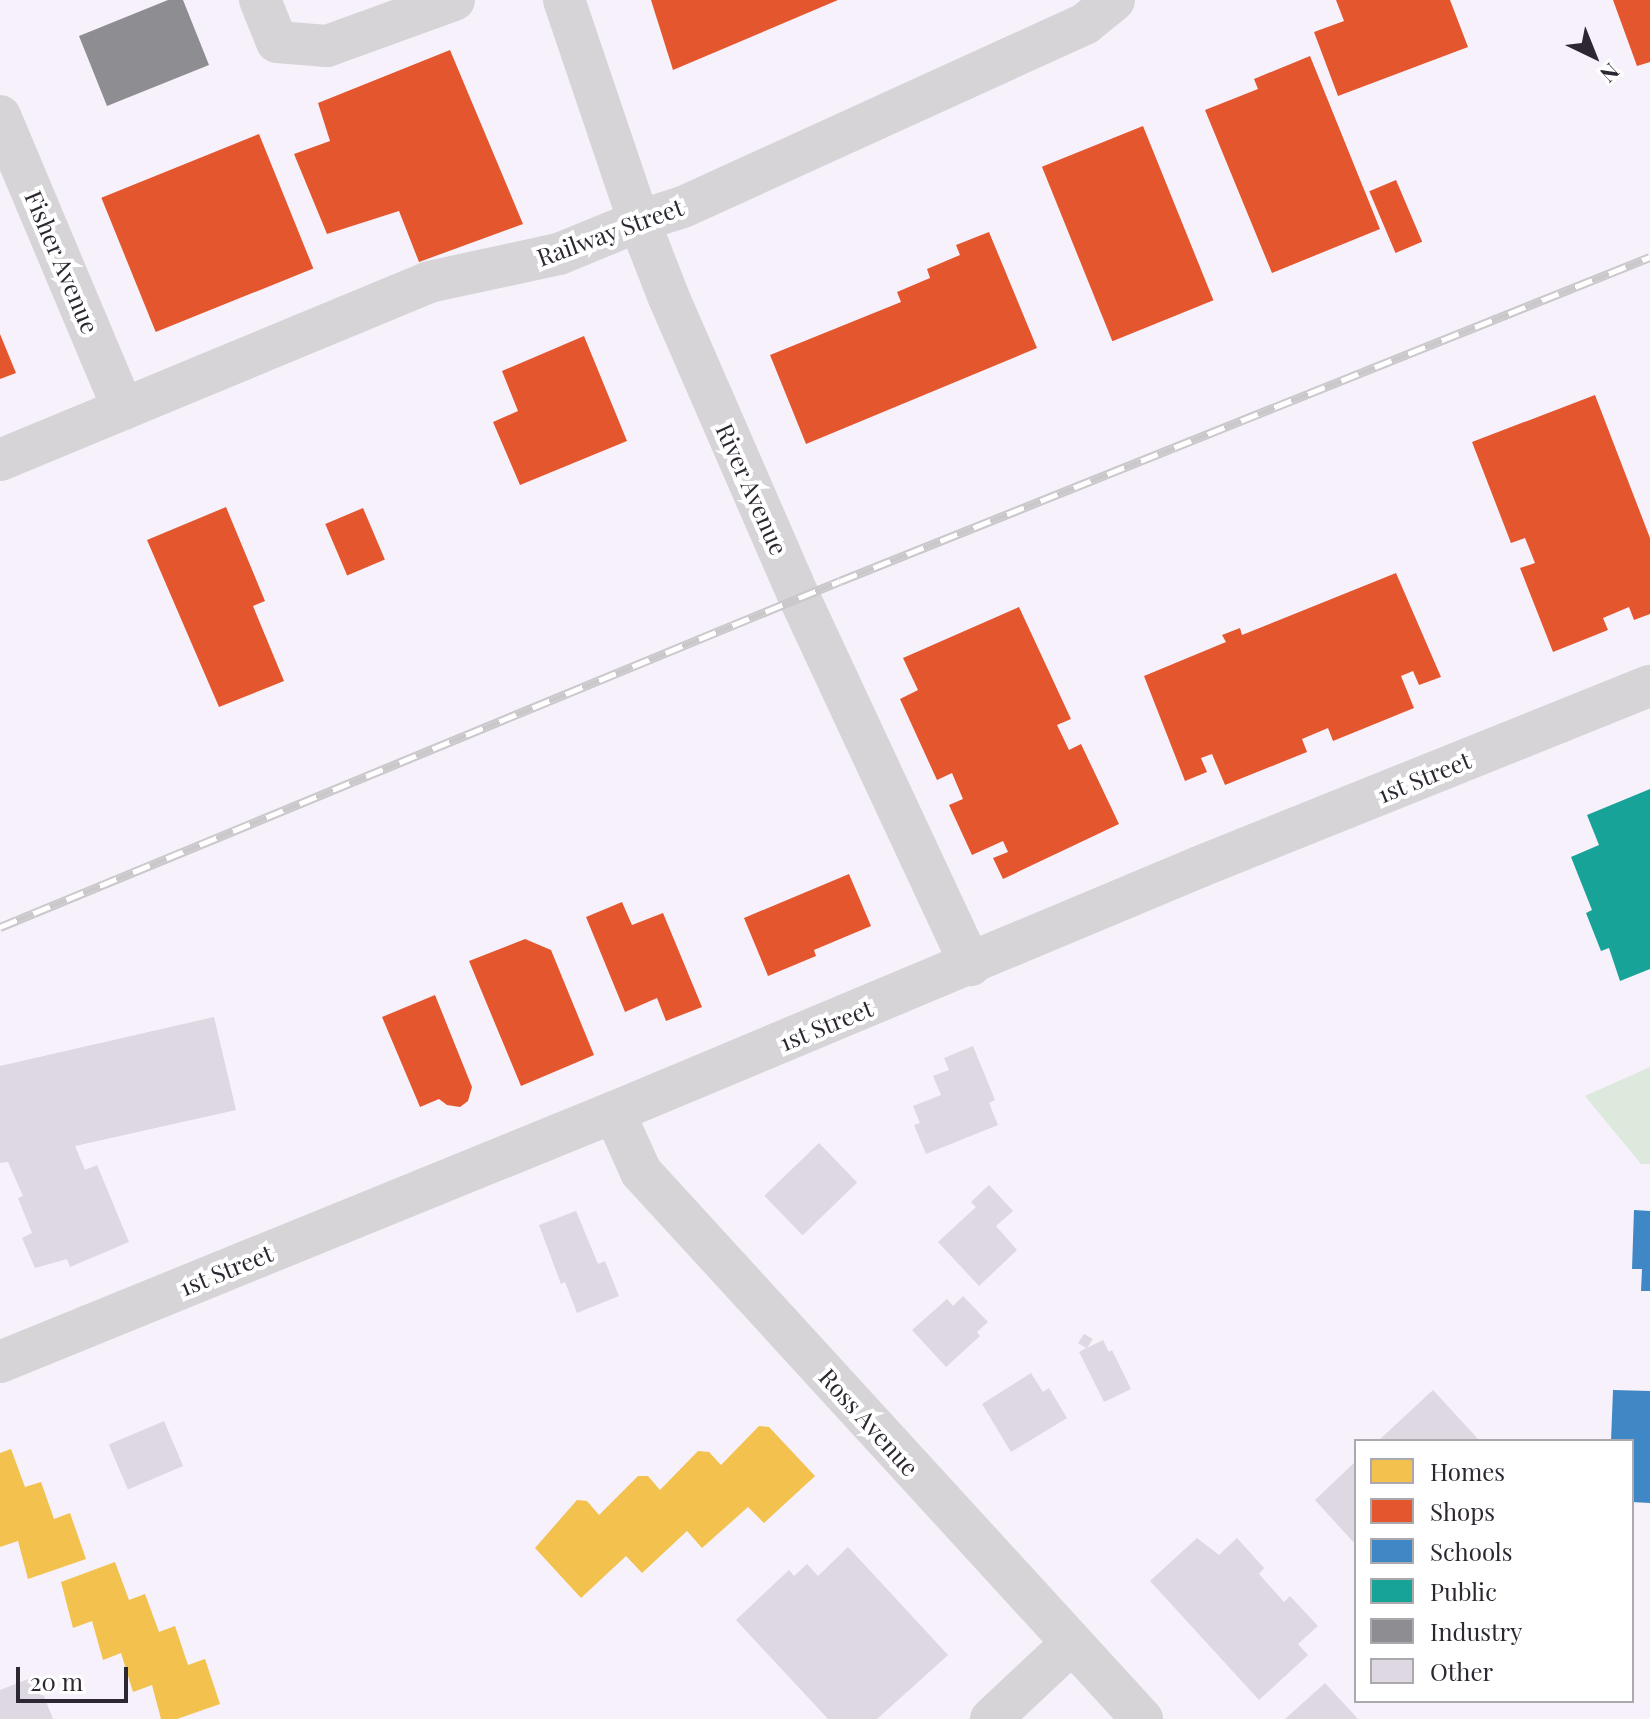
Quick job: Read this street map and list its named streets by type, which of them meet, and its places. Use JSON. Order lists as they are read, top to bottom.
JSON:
{
  "streets": {
    "street": [
      "Railway Street",
      "Fisher Avenue",
      "River Avenue",
      "1st Street",
      "Ross Avenue"
    ]
  },
  "crossings": [
    ["Railway Street", "Fisher Avenue"],
    ["Railway Street", "River Avenue"],
    ["River Avenue", "1st Street"],
    ["1st Street", "Ross Avenue"]
  ],
  "legend": [
    "Homes",
    "Shops",
    "Schools",
    "Public",
    "Industry",
    "Other"
  ],
  "scale_bar": "20 m",
  "north": "bottom right"
}
